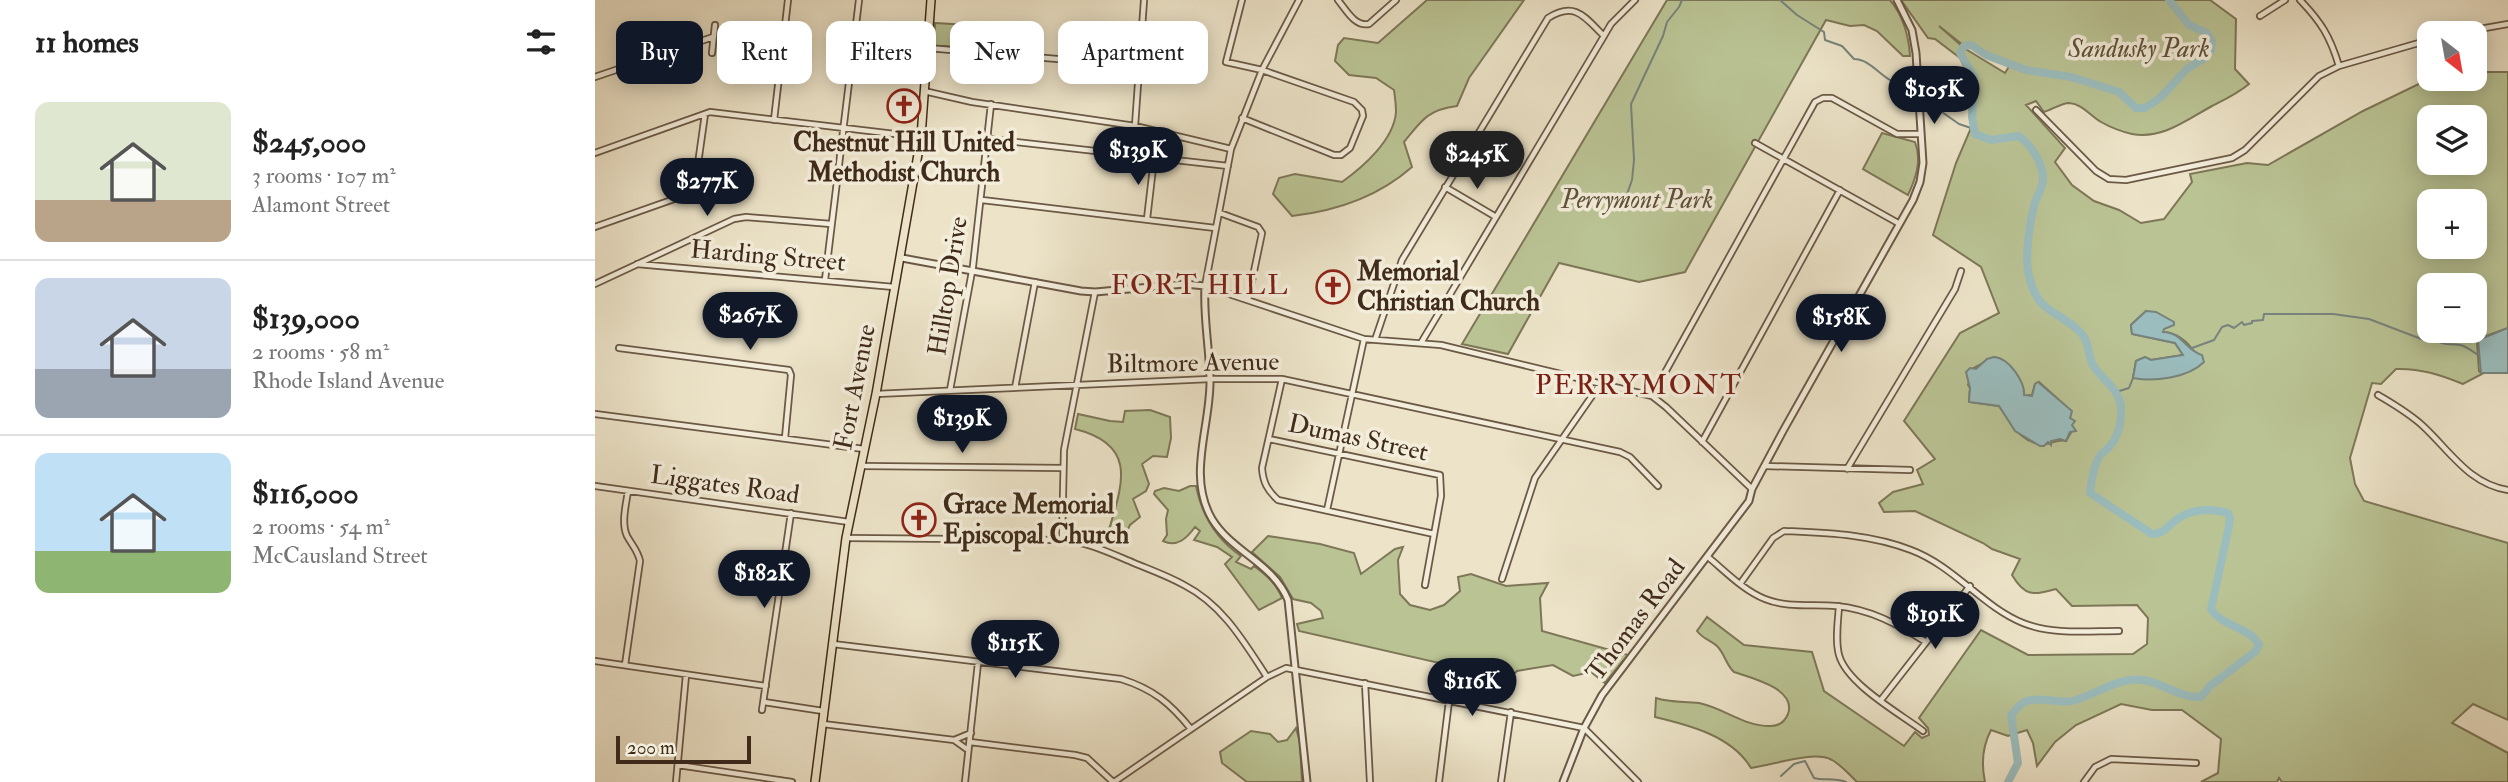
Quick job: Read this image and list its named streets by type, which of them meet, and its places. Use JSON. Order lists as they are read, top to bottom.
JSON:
{
  "streets": {
    "main road": ["Fort Avenue"],
    "street": [
      "Harding Street",
      "Hilltop Drive",
      "Biltmore Avenue",
      "Dumas Street",
      "Liggates Road",
      "Thomas Road"
    ]
  },
  "crossings": [
    ["Harding Street", "Fort Avenue"],
    ["Hilltop Drive", "Biltmore Avenue"],
    ["Biltmore Avenue", "Fort Avenue"],
    ["Fort Avenue", "Liggates Road"]
  ],
  "districts": ["FORT HILL", "PERRYMONT"],
  "parks": ["Sandusky Park", "Perrymont Park"],
  "places": {
    "church": ["Chestnut Hill United Methodist Church", "Memorial Christian Church", "Grace Memorial Episcopal Church"]
  },
  "scale_bar": "200 m",
  "north": "bottom right",
  "page": {
    "heading": "11 homes",
    "map_buttons": ["+", "−"],
    "chip": [
      "Buy",
      "Rent",
      "Filters",
      "New",
      "Apartment"
    ],
    "price": [
      "$105K",
      "$139K",
      "$245K",
      "$277K",
      "$267K",
      "$158K",
      "$139K",
      "$182K",
      "$191K",
      "$115K",
      "$116K"
    ],
    "list": [
      {
        "name": "$245,000",
        "note": "3 rooms · 107 m² · Alamont Street"
      },
      {
        "name": "$139,000",
        "note": "2 rooms · 58 m² · Rhode Island Avenue"
      },
      {
        "name": "$116,000",
        "note": "2 rooms · 54 m² · McCausland Street"
      }
    ],
    "scale": "200 m"
  }
}
